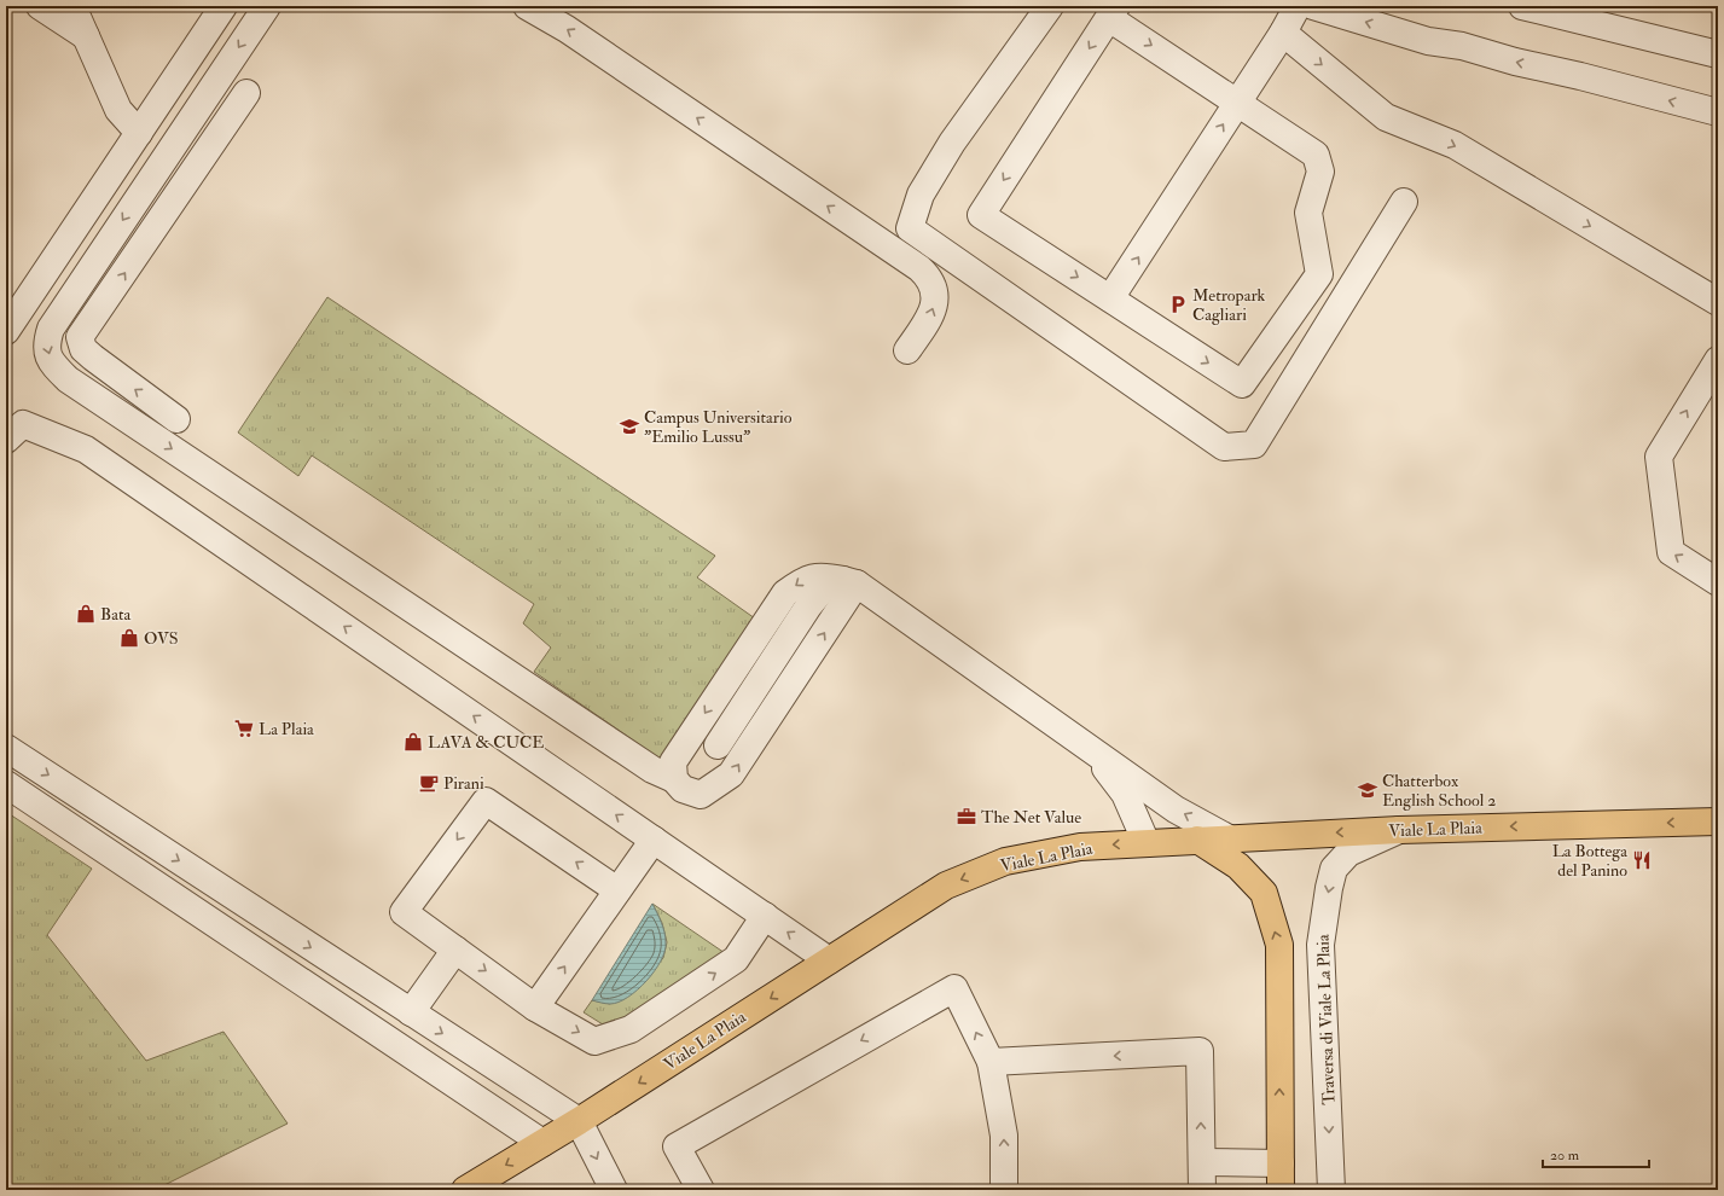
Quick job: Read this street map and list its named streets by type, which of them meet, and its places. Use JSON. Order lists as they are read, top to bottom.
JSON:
{
  "streets": {
    "main road": ["Viale La Plaia"],
    "street": ["Traversa di Viale La Plaia"]
  },
  "crossings": [
    ["Viale La Plaia", "Traversa di Viale La Plaia"]
  ],
  "one_way": ["Viale La Plaia", "Traversa di Viale La Plaia"],
  "places": {
    "parking": ["Metropark Cagliari"],
    "school or university": ["Campus Universitario \"Emilio Lussu\"", "Chatterbox English School 2"],
    "shop": ["Bata", "OVS", "LAVA & CUCE"],
    "supermarket": ["La Plaia"],
    "cafe": ["Pirani"],
    "office": ["The Net Value"],
    "restaurant": ["La Bottega del Panino"]
  },
  "scale_bar": "20 m"
}
